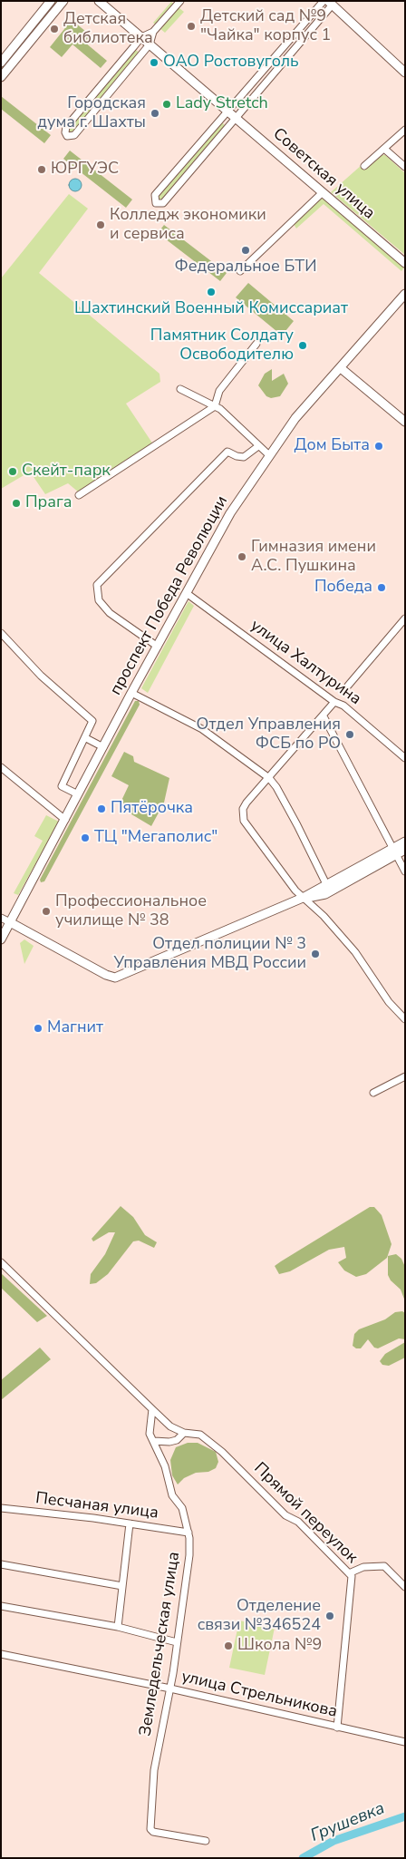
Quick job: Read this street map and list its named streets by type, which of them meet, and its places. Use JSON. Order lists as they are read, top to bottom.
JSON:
{
  "streets": {
    "main road": ["Советская улица", "проспект Победа Революции"],
    "street": [
      "улица Халтурина",
      "Песчаная улица",
      "Прямой переулок",
      "Земледельческая улица",
      "улица Стрельникова"
    ]
  },
  "crossings": [
    ["проспект Победа Революции", "улица Халтурина"],
    ["Песчаная улица", "Земледельческая улица"],
    ["Прямой переулок", "Земледельческая улица"],
    ["Прямой переулок", "улица Стрельникова"],
    ["Земледельческая улица", "улица Стрельникова"]
  ],
  "water": ["Грушевка"],
  "places": [
    "Детский сад №9 \"Чайка\" корпус 1",
    "Детская библиотека",
    "ОАО Ростовуголь",
    "Lady Stretch",
    "Городская дума г. Шахты",
    "ЮРГУЭС",
    "Колледж экономики и сервиса",
    "Федеральное БТИ",
    "Шахтинский Военный Комиссариат",
    "Памятник Солдату Освободителю",
    "Дом Быта",
    "Скейт-парк",
    "Прага",
    "Гимназия имени А.С. Пушкина",
    "Победа",
    "Отдел Управления ФСБ по РО",
    "Пятёрочка",
    "ТЦ \"Мегаполис\"",
    "Профессиональное училище № 38",
    "Отдел полиции № 3 Управления МВД России",
    "Магнит",
    "Отделение связи №346524",
    "Школа №9"
  ]
}
